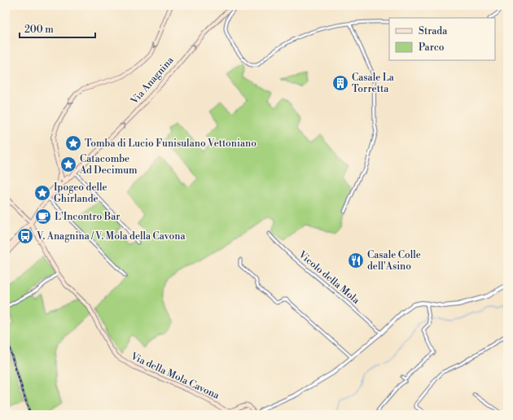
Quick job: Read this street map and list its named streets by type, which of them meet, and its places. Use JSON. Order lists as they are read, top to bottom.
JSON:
{
  "streets": {
    "main road": ["Via Anagnina", "Via della Mola Cavona"],
    "street": ["Vicolo della Mola"]
  },
  "crossings": [
    ["Via Anagnina", "Via della Mola Cavona"]
  ],
  "places": {
    "building": ["Casale La Torretta"],
    "place": ["Tomba di Lucio Funisulano Vettoniano", "Catacombe Ad Decimum", "Ipogeo delle Ghirlande"],
    "cafe": ["L'Incontro Bar"],
    "bus stop": ["V. Anagnina / V. Mola della Cavona"],
    "restaurant": ["Casale Colle dell'Asino"]
  },
  "legend": ["Strada", "Parco"],
  "scale_bar": "200 m"
}
